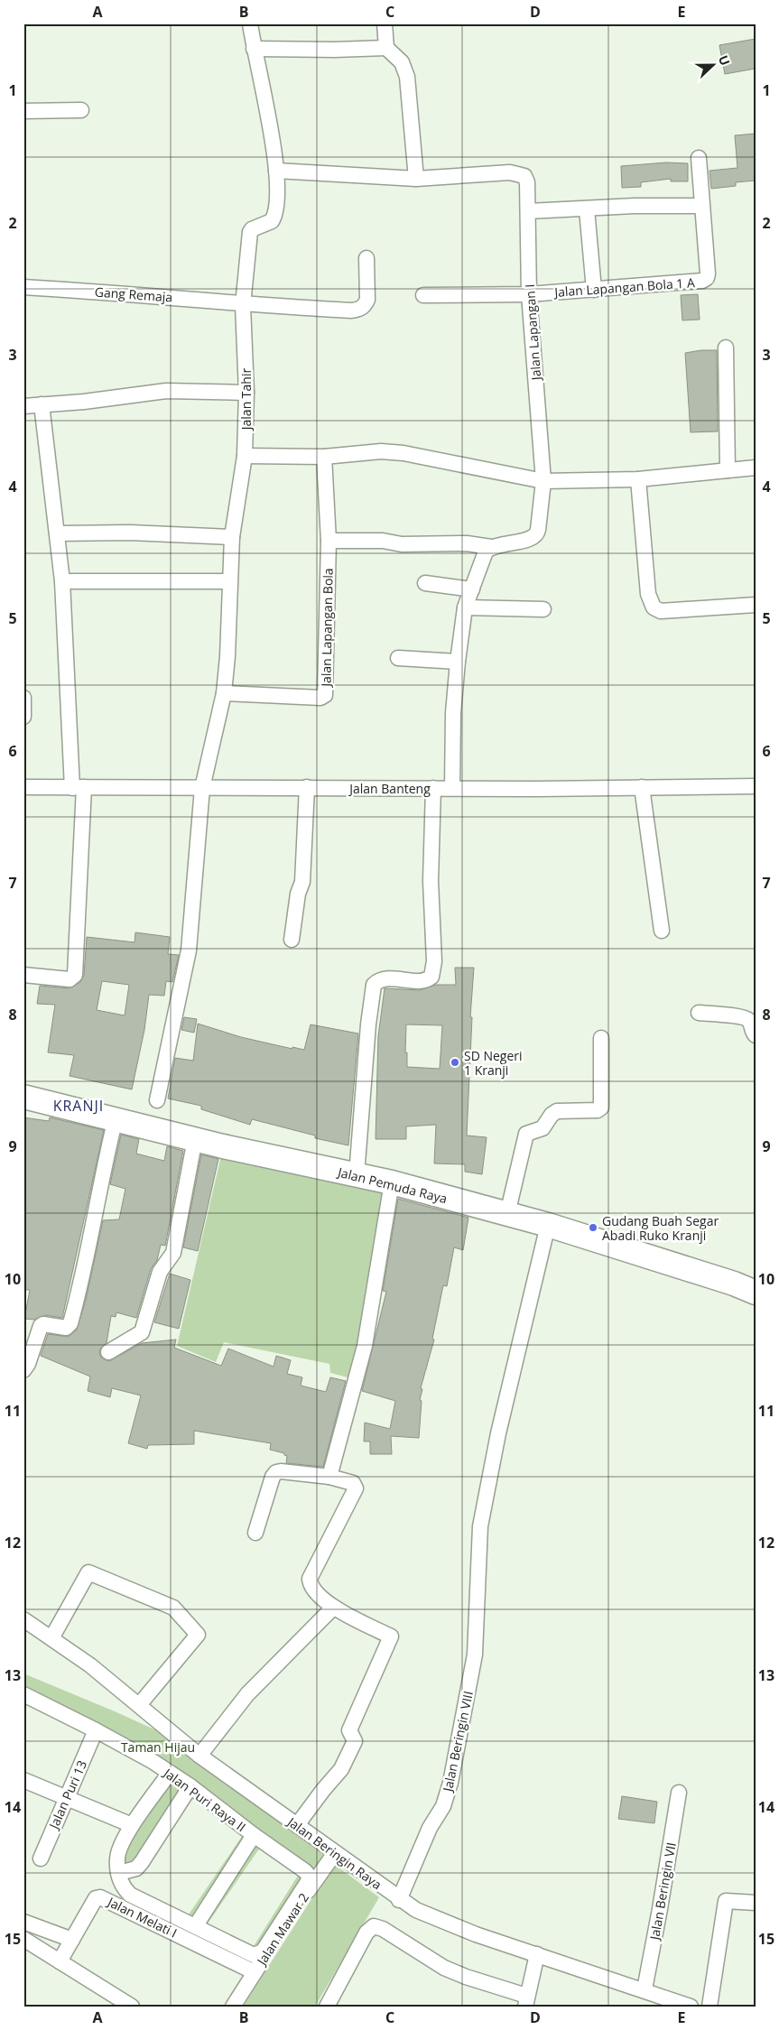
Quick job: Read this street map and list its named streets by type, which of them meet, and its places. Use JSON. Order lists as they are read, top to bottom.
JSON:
{
  "streets": {
    "main road": ["Jalan Pemuda Raya"],
    "street": [
      "Jalan Lapangan Bola 1 A",
      "Gang Remaja",
      "Jalan Lapangan I",
      "Jalan Tahir",
      "Jalan Lapangan Bola",
      "Jalan Banteng",
      "Jalan Beringin VIII",
      "Jalan Puri 13",
      "Jalan Puri Raya II",
      "Jalan Beringin Raya",
      "Jalan Beringin VII",
      "Jalan Melati I",
      "Jalan Mawar 2"
    ]
  },
  "crossings": [
    ["Jalan Lapangan Bola 1 A", "Jalan Lapangan I"],
    ["Gang Remaja", "Jalan Tahir"],
    ["Jalan Tahir", "Jalan Lapangan Bola"],
    ["Jalan Tahir", "Jalan Banteng"],
    ["Jalan Pemuda Raya", "Jalan Beringin VIII"],
    ["Jalan Beringin VIII", "Jalan Beringin Raya"],
    ["Jalan Puri 13", "Jalan Puri Raya II"],
    ["Jalan Beringin Raya", "Jalan Beringin VII"],
    ["Jalan Beringin Raya", "Jalan Mawar 2"],
    ["Jalan Melati I", "Jalan Mawar 2"]
  ],
  "districts": ["KRANJI"],
  "parks": ["Taman Hijau"],
  "places": ["SD Negeri 1 Kranji", "Gudang Buah Segar Abadi Ruko Kranji"],
  "north": "right",
  "grid": {
    "columns": [
      "A",
      "B",
      "C",
      "D",
      "E"
    ],
    "rows": [
      "1",
      "2",
      "3",
      "4",
      "5",
      "6",
      "7",
      "8",
      "9",
      "10",
      "11",
      "12",
      "13",
      "14",
      "15"
    ]
  }
}
